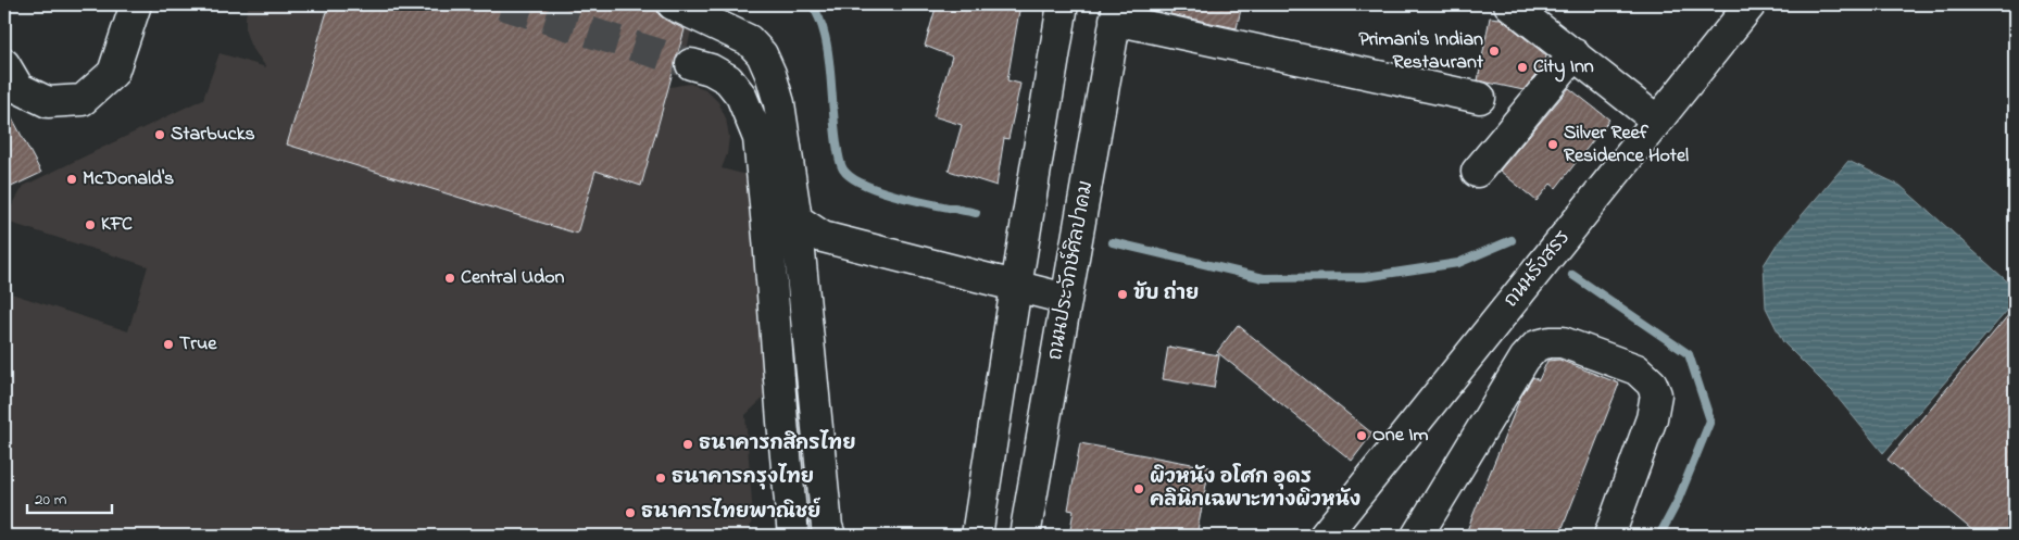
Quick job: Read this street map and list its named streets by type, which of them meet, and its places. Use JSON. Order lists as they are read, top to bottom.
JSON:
{
  "streets": {
    "street": ["ถนนรังสรร", "ถนนประจักษ์ศิลปาคม"]
  },
  "places": [
    "Primani's Indian Restaurant",
    "City Inn",
    "Starbucks",
    "Silver Reef Residence Hotel",
    "McDonald's",
    "KFC",
    "Central Udon",
    "ขับ ถ่าย",
    "True",
    "One Im",
    "ธนาคารกสิกรไทย",
    "ธนาคารกรุงไทย",
    "ผิวหนัง อโศก อุดร คลินิกเฉพาะทางผิวหนัง",
    "ธนาคารไทยพาณิชย์"
  ],
  "scale_bar": "20 m"
}
